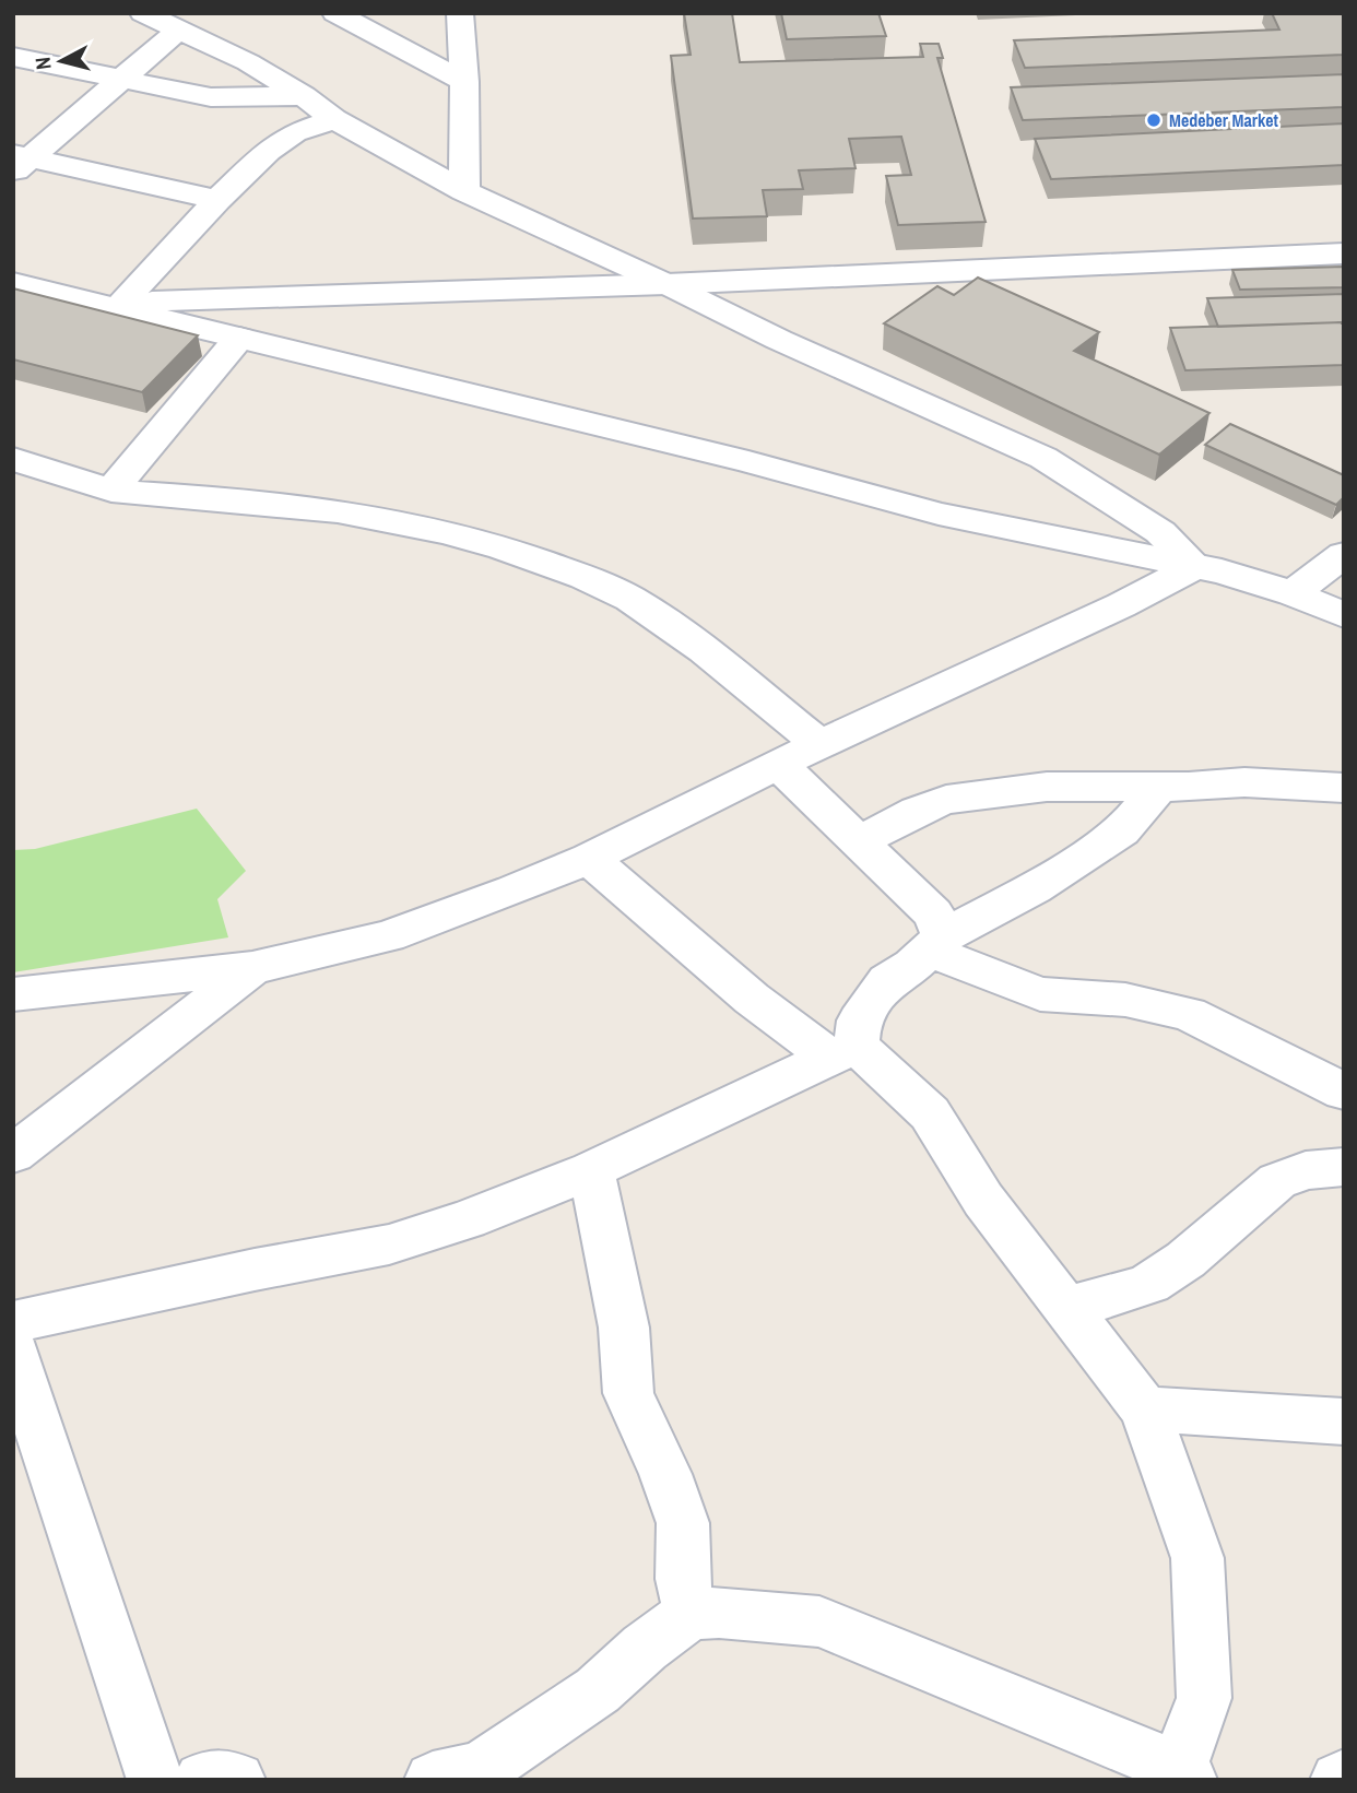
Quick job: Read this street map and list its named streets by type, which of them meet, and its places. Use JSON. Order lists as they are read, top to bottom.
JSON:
{
  "places": ["Medeber Market"],
  "north": "left"
}
